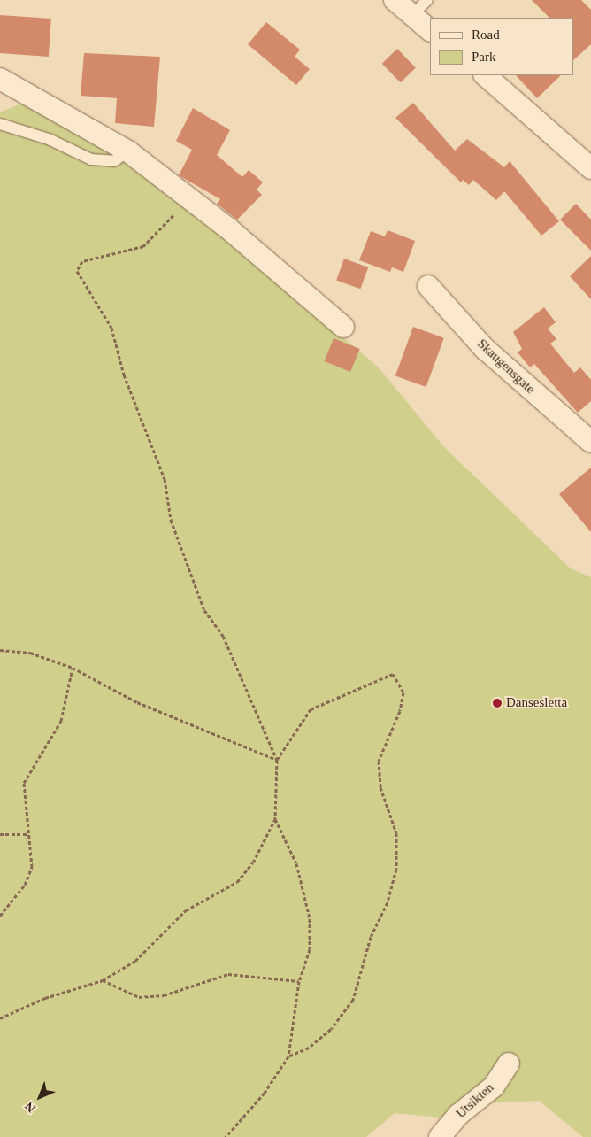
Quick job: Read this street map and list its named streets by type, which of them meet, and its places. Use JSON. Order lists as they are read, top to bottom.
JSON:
{
  "streets": {
    "street": ["Skaugensgate", "Utsikten"]
  },
  "places": ["Dansesletta"],
  "legend": ["Road", "Park"],
  "north": "bottom left"
}
